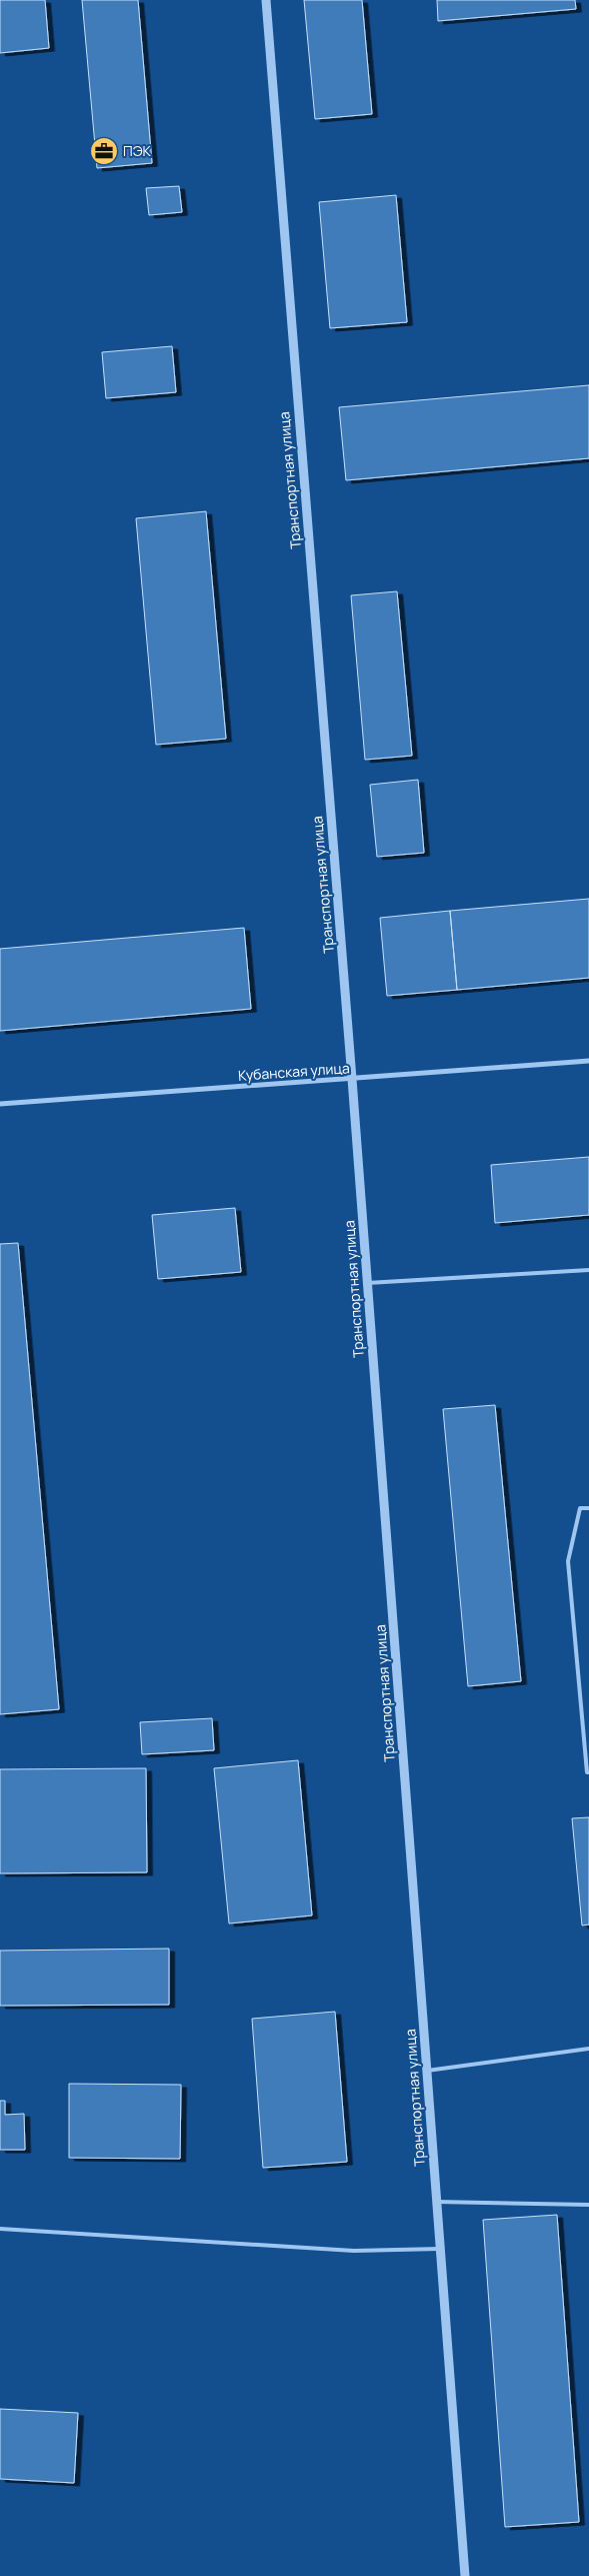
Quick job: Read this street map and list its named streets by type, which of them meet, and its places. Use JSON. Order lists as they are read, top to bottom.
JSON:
{
  "streets": {
    "street": ["Транспортная улица", "Кубанская улица"]
  },
  "crossings": [
    ["Транспортная улица", "Кубанская улица"]
  ],
  "places": {
    "office": ["ПЭК"]
  }
}
